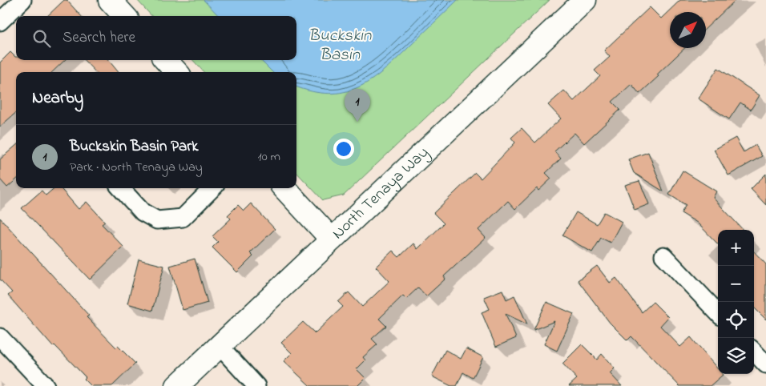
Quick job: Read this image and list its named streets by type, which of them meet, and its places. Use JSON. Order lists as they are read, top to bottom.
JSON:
{
  "streets": {
    "main road": ["North Tenaya Way"]
  },
  "water": ["Buckskin Basin"],
  "north": "top right",
  "page": {
    "search": "Search here",
    "heading": "Nearby",
    "pins": "1",
    "list": [
      {
        "mark": "1",
        "name": "Buckskin Basin Park",
        "note": "Park · North Tenaya Way",
        "value": "10 m"
      }
    ],
    "map_buttons": ["+", "−"]
  }
}
